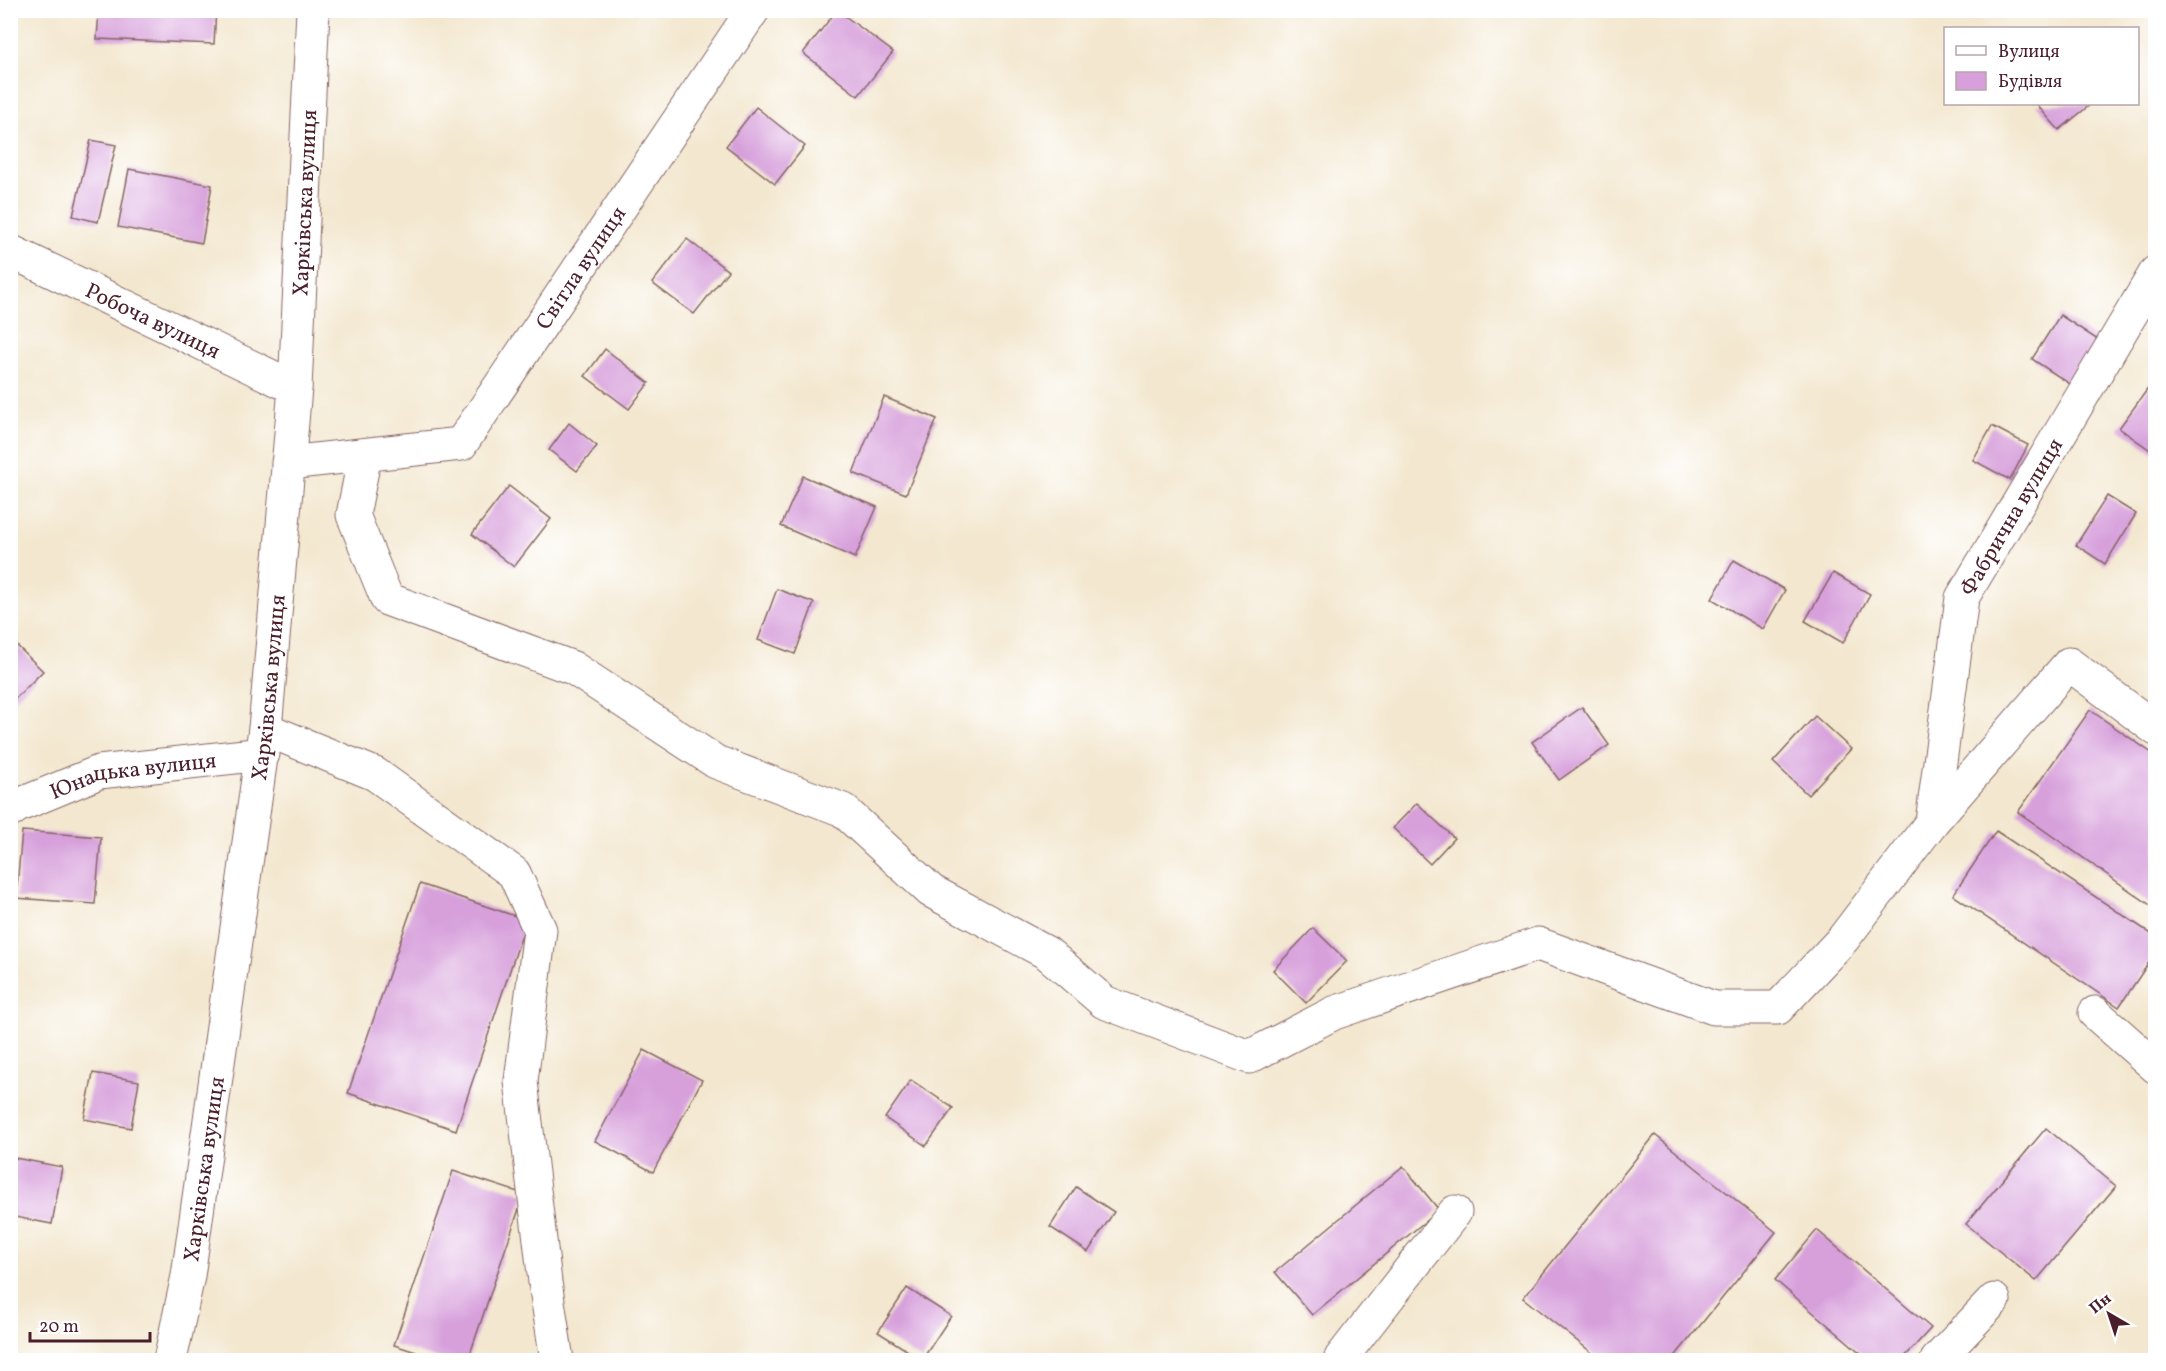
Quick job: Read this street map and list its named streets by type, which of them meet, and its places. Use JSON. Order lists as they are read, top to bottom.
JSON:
{
  "streets": {
    "street": [
      "Харківська вулиця",
      "Світла вулиця",
      "Робоча вулиця",
      "Фабрична вулиця",
      "Юнацька вулиця"
    ]
  },
  "crossings": [
    ["Харківська вулиця", "Світла вулиця"],
    ["Харківська вулиця", "Робоча вулиця"],
    ["Харківська вулиця", "Юнацька вулиця"]
  ],
  "legend": ["Вулиця", "Будівля"],
  "scale_bar": "20 m",
  "north": "top left"
}
